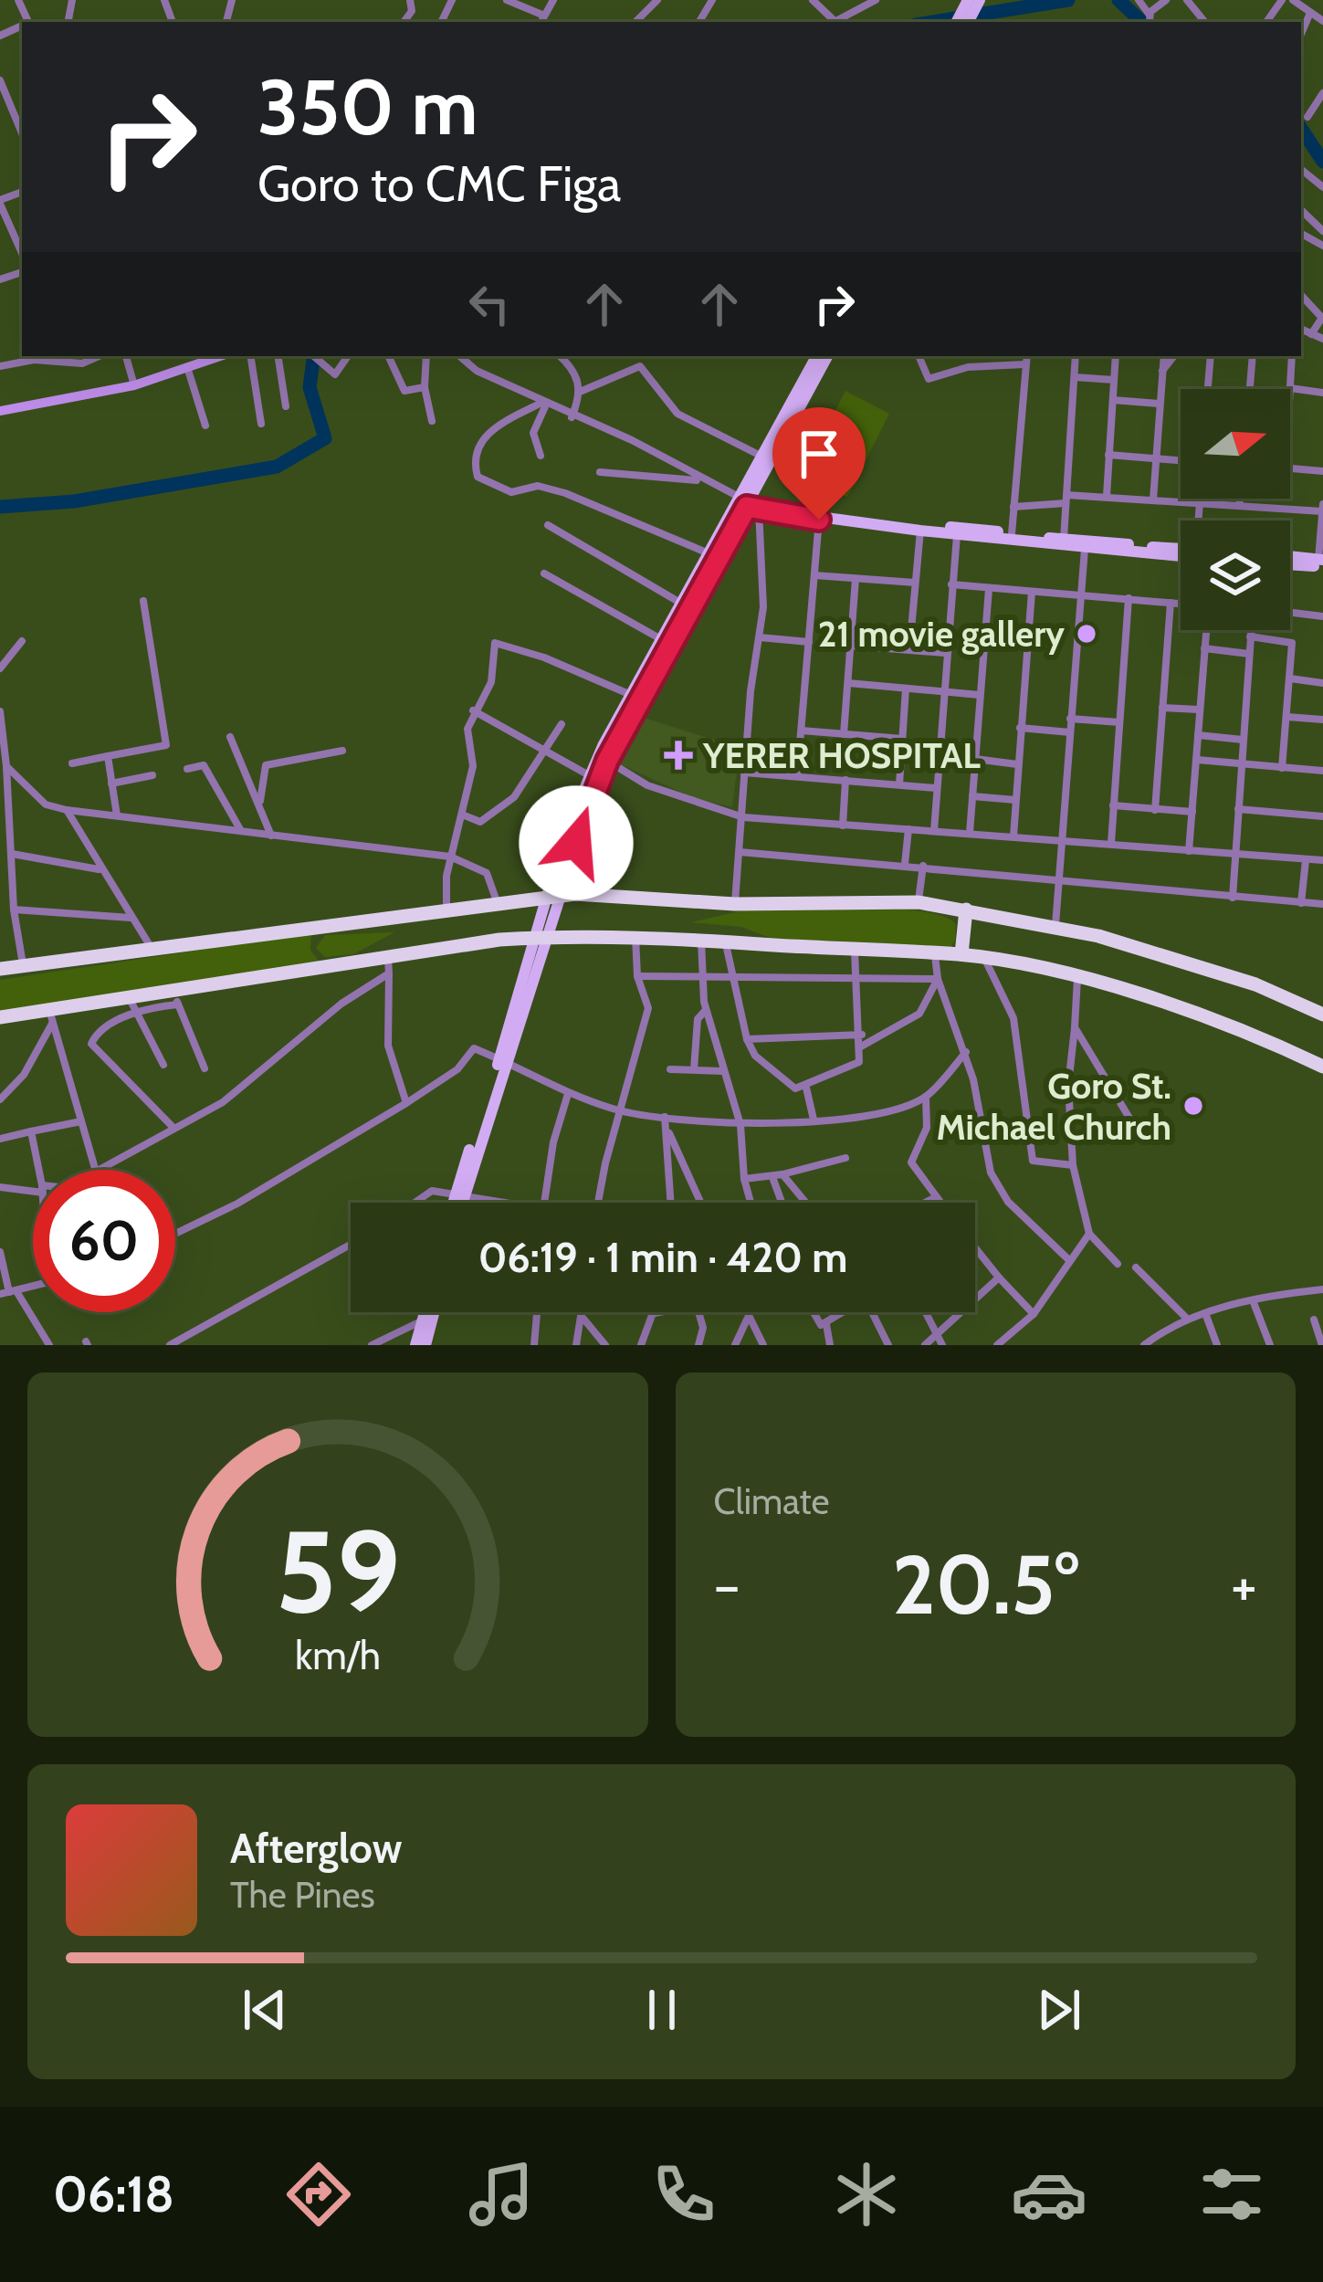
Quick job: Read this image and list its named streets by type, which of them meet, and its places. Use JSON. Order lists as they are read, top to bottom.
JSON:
{
  "places": {
    "other": ["21 movie gallery", "Goro St. Michael Church"],
    "health": ["YERER HOSPITAL"]
  },
  "north": "right",
  "page": {
    "turn": ["350 m", "Goro to CMC Figa"],
    "limit": "60",
    "trip": "06:19 · 1 min · 420 m",
    "tile": "Climate",
    "heat": ["−", "20.5°", "+"],
    "song": ["Afterglow", "The Pines"],
    "tabs": "06:18",
    "gauge": ["59", "km/h"]
  }
}
